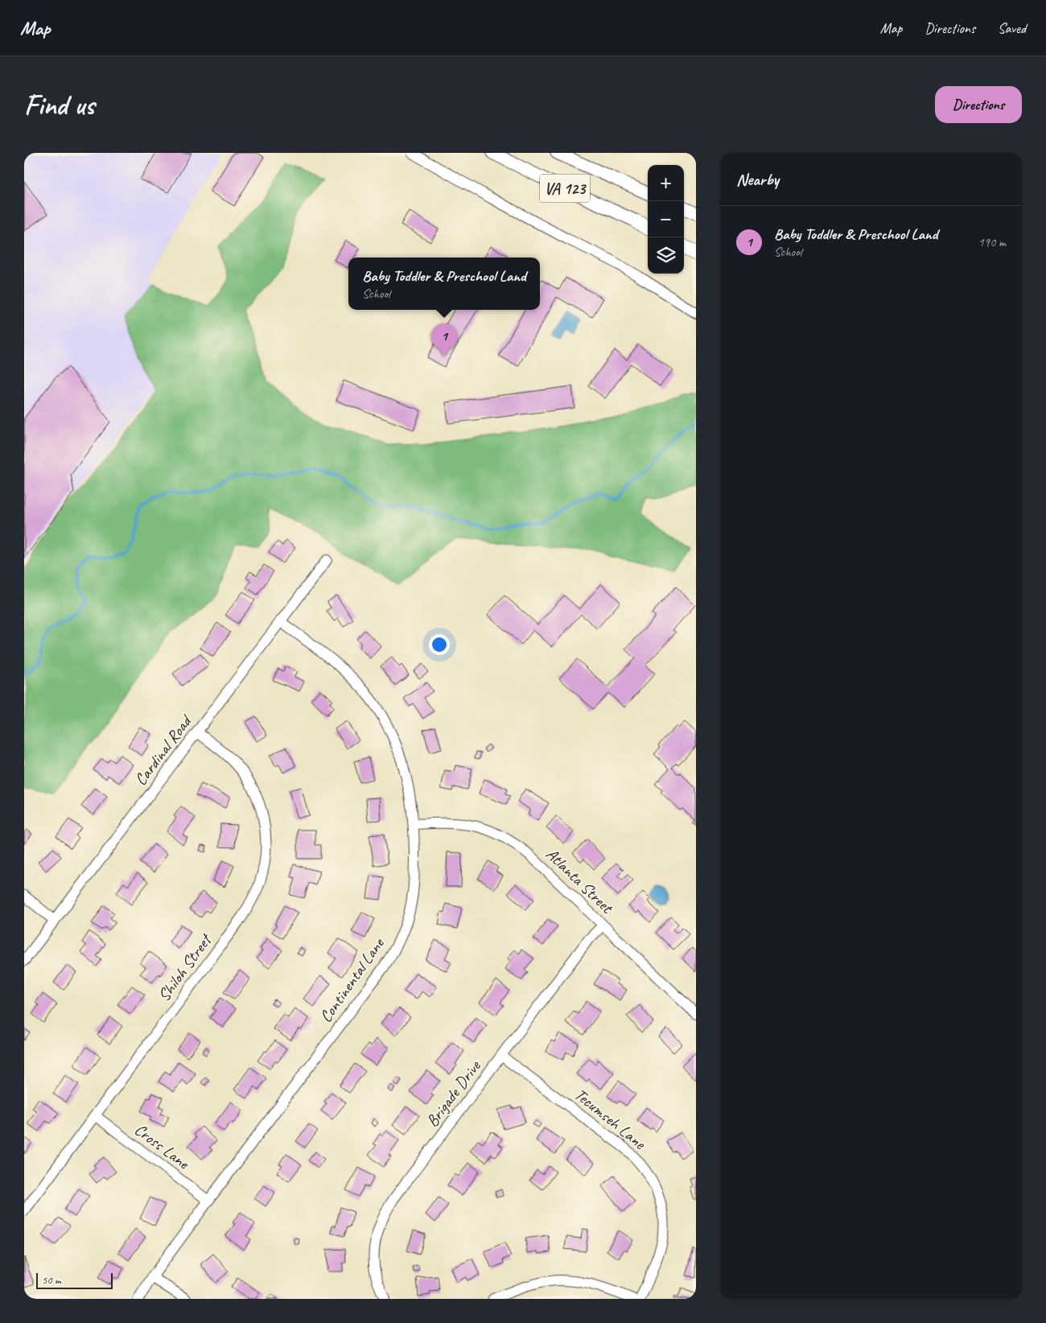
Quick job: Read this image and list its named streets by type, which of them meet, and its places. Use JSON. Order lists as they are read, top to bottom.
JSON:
{
  "streets": {
    "main road": ["VA 123"],
    "street": [
      "Cardinal Road",
      "Atlanta Street",
      "Shiloh Street",
      "Continental Lane",
      "Brigade Drive",
      "Tecumseh Lane",
      "Cross Lane"
    ]
  },
  "crossings": [
    ["Cardinal Road", "Shiloh Street"],
    ["Cardinal Road", "Continental Lane"],
    ["Atlanta Street", "Continental Lane"],
    ["Atlanta Street", "Brigade Drive"],
    ["Shiloh Street", "Cross Lane"],
    ["Continental Lane", "Cross Lane"],
    ["Brigade Drive", "Tecumseh Lane"]
  ],
  "scale_bar": "50 m",
  "page": {
    "header": "Map",
    "nav": ["Map", "Directions", "Saved"],
    "buttons": "Directions",
    "title": "Find us",
    "heading": "Nearby",
    "map_buttons": ["+", "−"],
    "list": [
      {
        "mark": "1",
        "name": "Baby Toddler & Preschool Land",
        "note": "School",
        "value": "190 m"
      }
    ],
    "popup": ["Baby Toddler & Preschool Land", "School"],
    "pins": "1",
    "scale": "50 m"
  }
}
